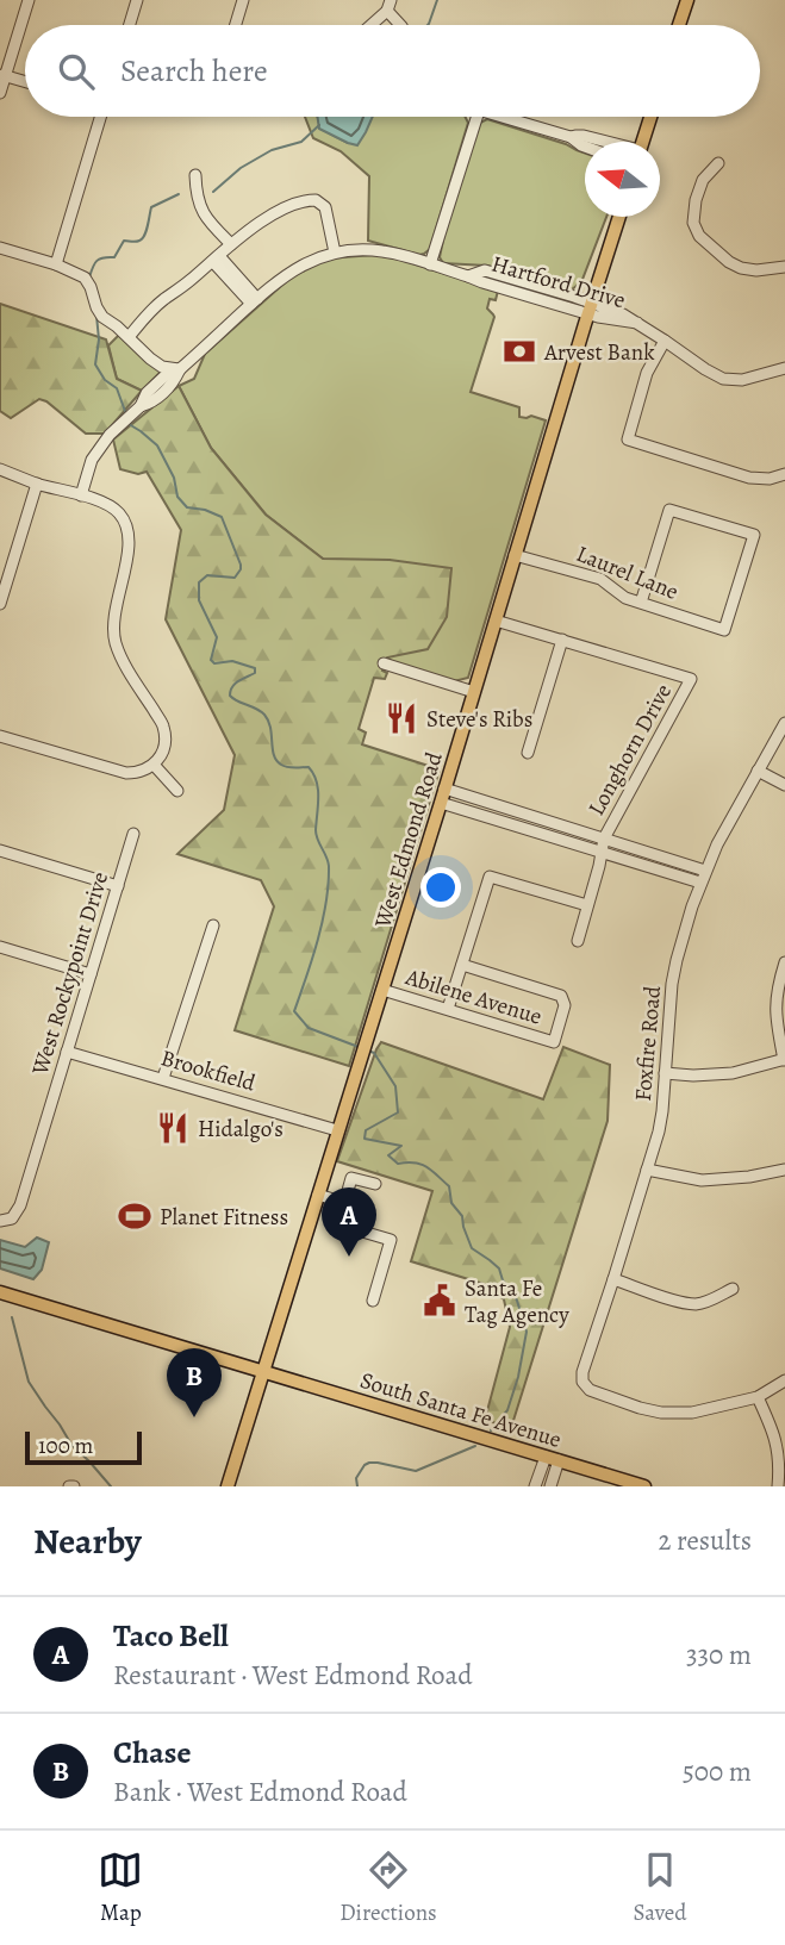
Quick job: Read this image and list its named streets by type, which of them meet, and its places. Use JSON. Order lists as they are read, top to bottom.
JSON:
{
  "streets": {
    "main road": ["West Edmond Road", "South Santa Fe Avenue"],
    "street": [
      "Hartford Drive",
      "Laurel Lane",
      "Longhorn Drive",
      "West Rockypoint Drive",
      "Abilene Avenue",
      "Foxfire Road",
      "Brookfield"
    ]
  },
  "crossings": [
    ["Hartford Drive", "West Edmond Road"],
    ["Laurel Lane", "West Edmond Road"],
    ["Longhorn Drive", "West Edmond Road"],
    ["West Edmond Road", "Abilene Avenue"],
    ["West Edmond Road", "Brookfield"],
    ["West Edmond Road", "South Santa Fe Avenue"],
    ["West Rockypoint Drive", "Brookfield"]
  ],
  "places": {
    "bank": ["Arvest Bank"],
    "restaurant": ["Steve's Ribs", "Hidalgo's"],
    "sports": ["Planet Fitness"],
    "public building": ["Santa Fe Tag Agency"]
  },
  "scale_bar": "100 m",
  "north": "left",
  "page": {
    "search": "Search here",
    "pins": ["A", "B"],
    "scale": "100 m",
    "heading": ["Nearby", "2 results"],
    "list": [
      {
        "mark": "A",
        "name": "Taco Bell",
        "note": "Restaurant · West Edmond Road",
        "value": "330 m"
      },
      {
        "mark": "B",
        "name": "Chase",
        "note": "Bank · West Edmond Road",
        "value": "500 m"
      }
    ],
    "nav": ["Map", "Directions", "Saved"]
  }
}
